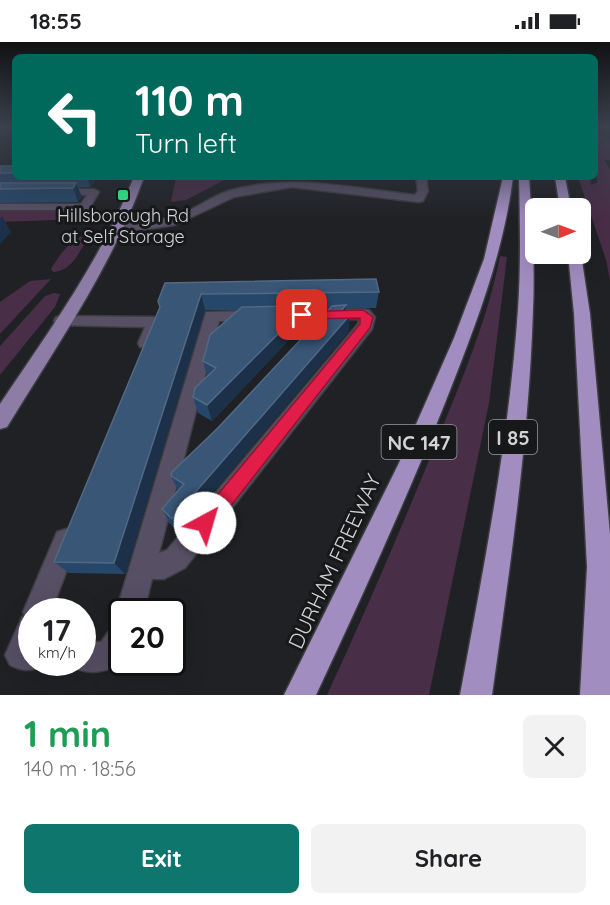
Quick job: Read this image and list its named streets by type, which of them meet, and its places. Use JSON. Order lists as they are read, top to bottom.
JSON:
{
  "streets": {
    "highway": ["I 85", "NC 147", "DURHAM FREEWAY"]
  },
  "places": {
    "transit": ["Hillsborough Rd at Self Storage"]
  },
  "north": "right",
  "page": {
    "status": "18:55",
    "turn": ["110 m", "Turn left"],
    "speed": "17 km/h",
    "limit": "20",
    "heading": ["1 min", "140 m · 18:56"],
    "buttons": ["Exit", "Share"]
  }
}
